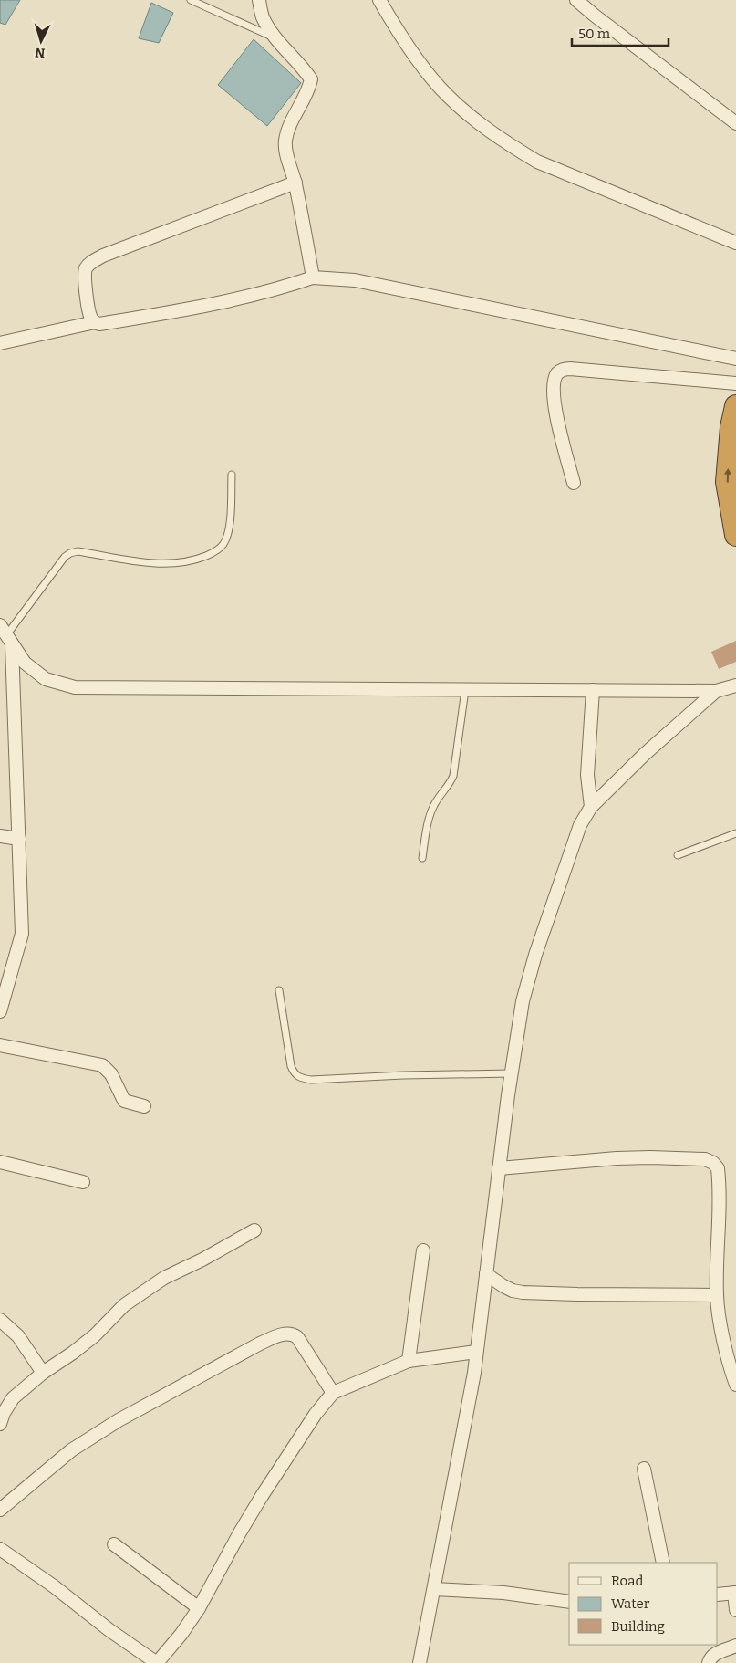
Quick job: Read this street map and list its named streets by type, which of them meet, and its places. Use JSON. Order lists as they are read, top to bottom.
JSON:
{
  "legend": ["Road", "Water", "Building"],
  "scale_bar": "50 m",
  "north": "bottom"
}
